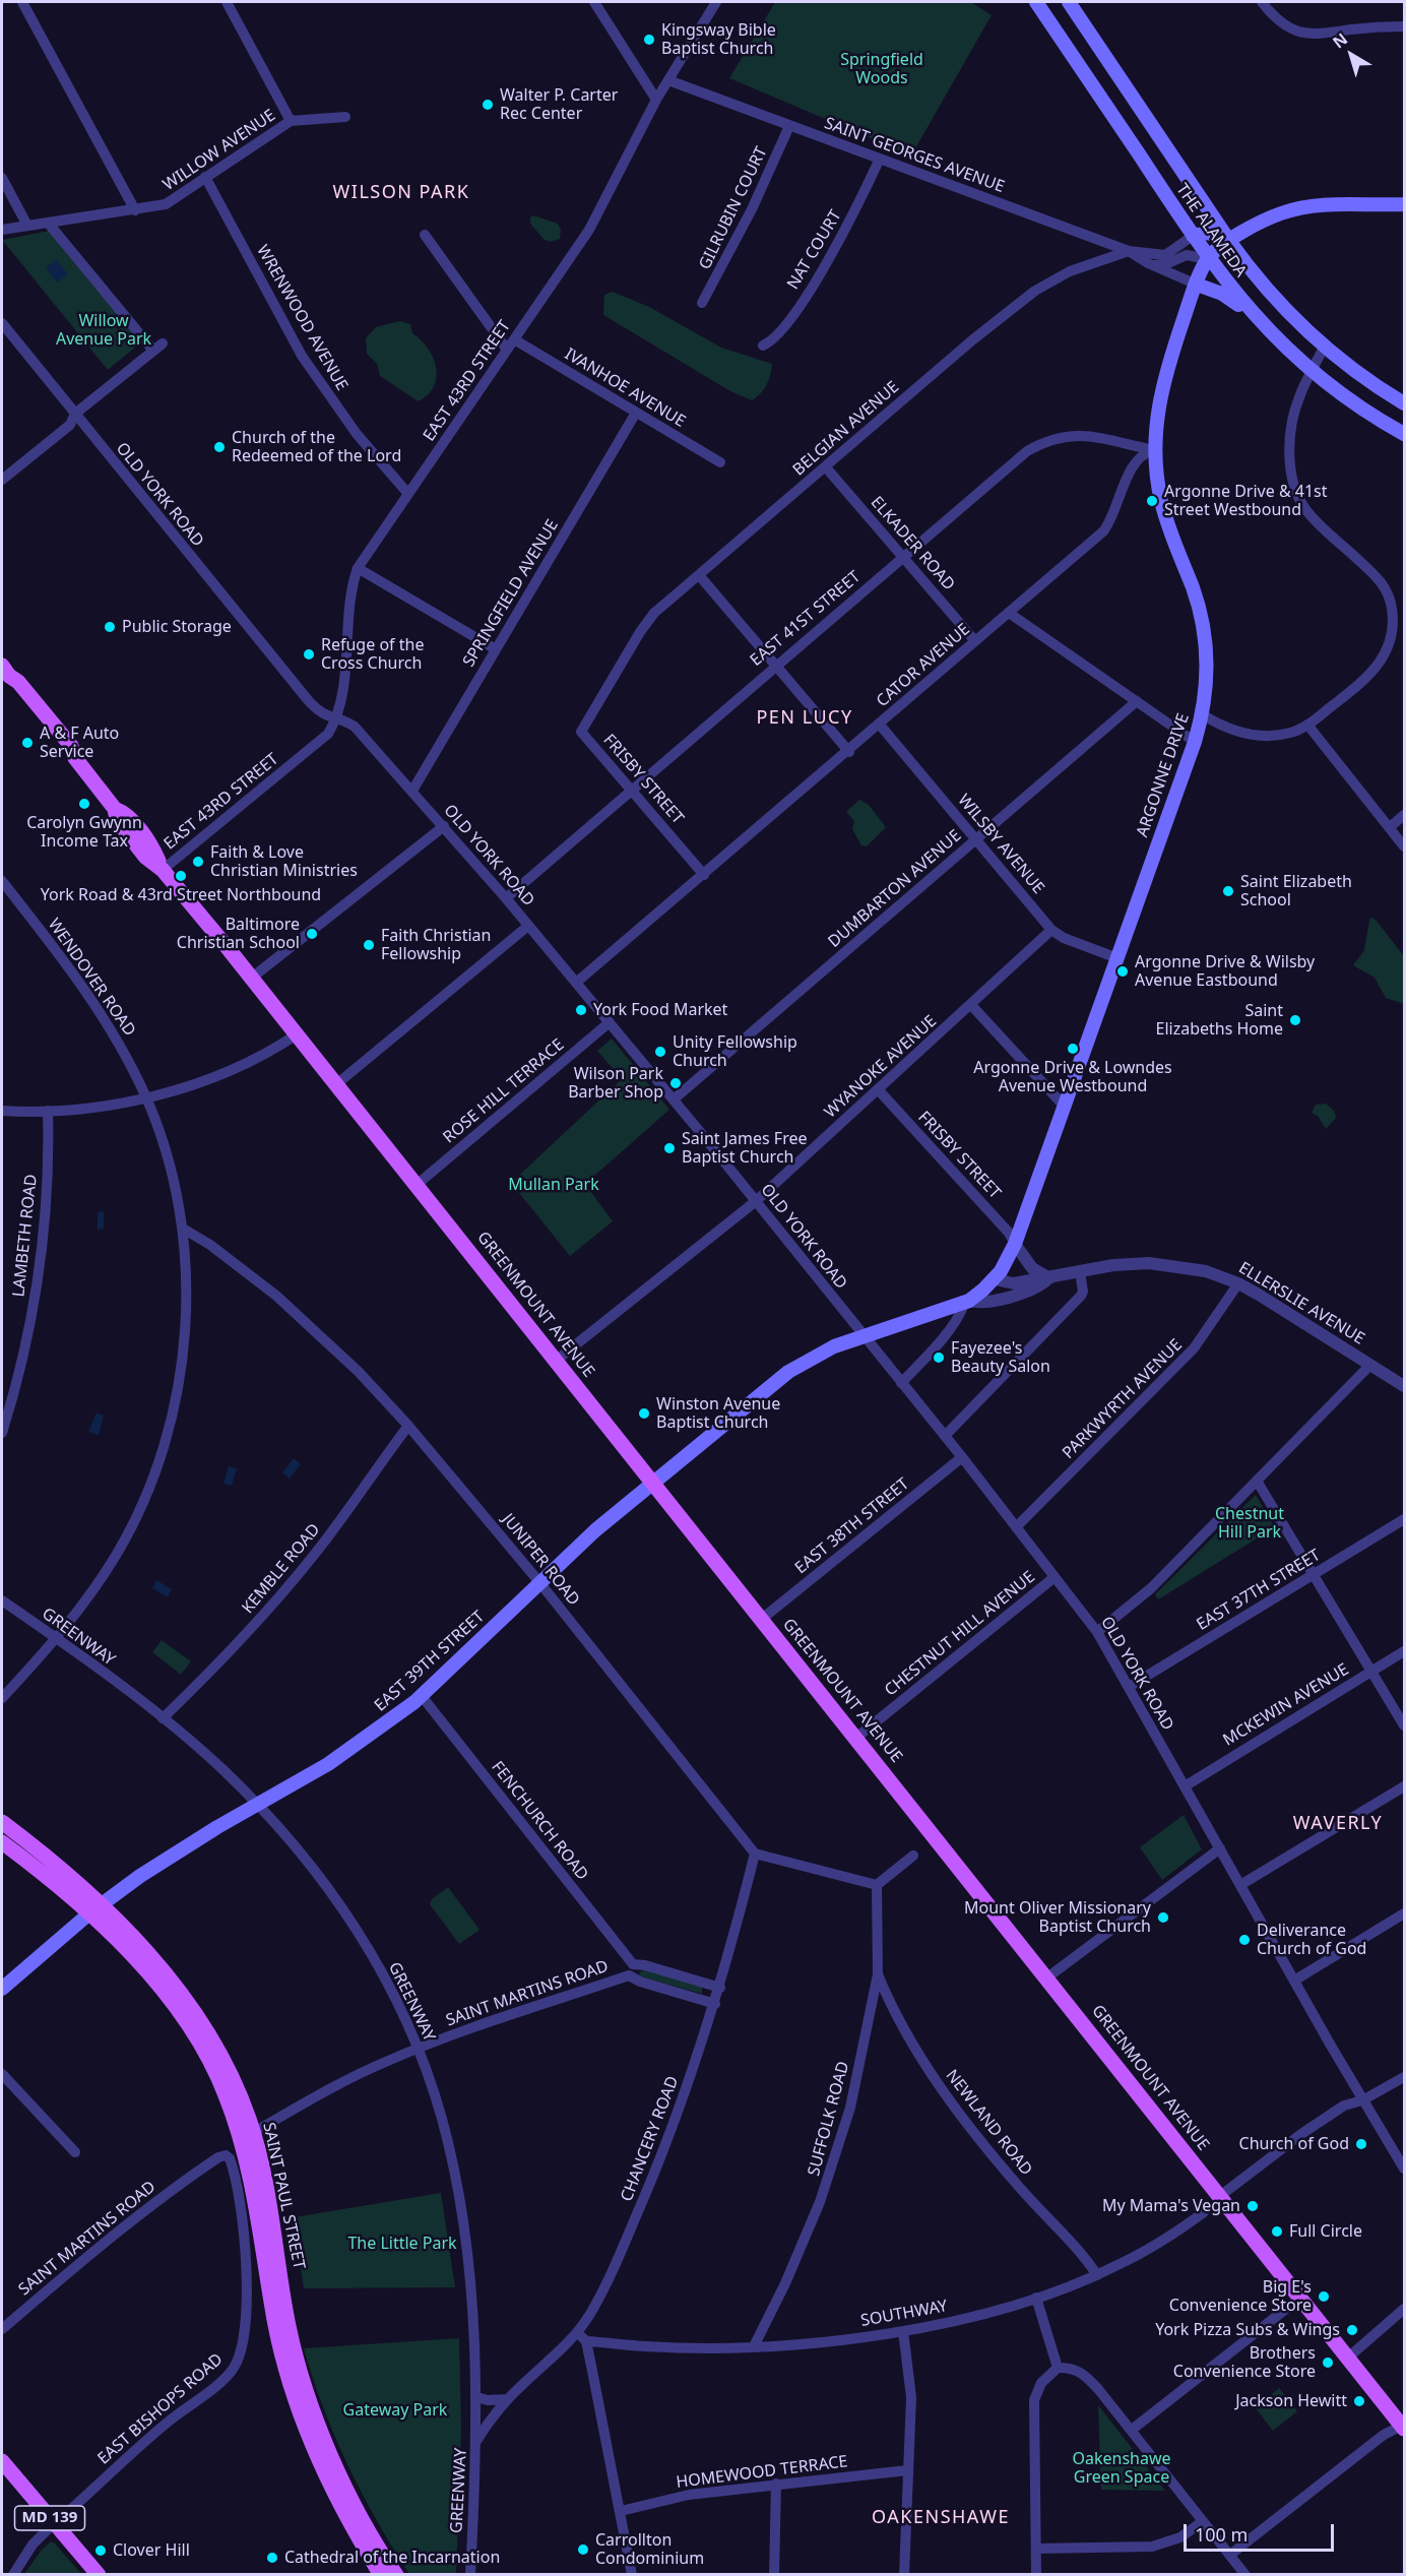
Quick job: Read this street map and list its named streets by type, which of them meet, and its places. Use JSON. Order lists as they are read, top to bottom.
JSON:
{
  "streets": {
    "main road": [
      "THE ALAMEDA",
      "ARGONNE DRIVE",
      "GREENMOUNT AVENUE",
      "EAST 39TH STREET",
      "SAINT PAUL STREET",
      "MD 139"
    ],
    "street": [
      "WILLOW AVENUE",
      "SAINT GEORGES AVENUE",
      "GILRUBIN COURT",
      "NAT COURT",
      "WRENWOOD AVENUE",
      "EAST 43RD STREET",
      "IVANHOE AVENUE",
      "BELGIAN AVENUE",
      "OLD YORK ROAD",
      "ELKADER ROAD",
      "SPRINGFIELD AVENUE",
      "EAST 41ST STREET",
      "CATOR AVENUE",
      "FRISBY STREET",
      "WILSBY AVENUE",
      "DUMBARTON AVENUE",
      "WENDOVER ROAD",
      "WYANOKE AVENUE",
      "ROSE HILL TERRACE",
      "LAMBETH ROAD",
      "ELLERSLIE AVENUE",
      "PARKWYRTH AVENUE",
      "EAST 38TH STREET",
      "JUNIPER ROAD",
      "KEMBLE ROAD",
      "EAST 37TH STREET",
      "CHESTNUT HILL AVENUE",
      "GREENWAY",
      "MCKEWIN AVENUE",
      "FENCHURCH ROAD",
      "SAINT MARTINS ROAD",
      "SUFFOLK ROAD",
      "NEWLAND ROAD",
      "CHANCERY ROAD",
      "SOUTHWAY",
      "EAST BISHOPS ROAD",
      "HOMEWOOD TERRACE"
    ]
  },
  "crossings": [
    ["WILLOW AVENUE", "WRENWOOD AVENUE"],
    ["SAINT GEORGES AVENUE", "GILRUBIN COURT"],
    ["SAINT GEORGES AVENUE", "NAT COURT"],
    ["SAINT GEORGES AVENUE", "EAST 43RD STREET"],
    ["SAINT GEORGES AVENUE", "BELGIAN AVENUE"],
    ["SAINT GEORGES AVENUE", "ARGONNE DRIVE"],
    ["THE ALAMEDA", "BELGIAN AVENUE"],
    ["THE ALAMEDA", "ARGONNE DRIVE"],
    ["WRENWOOD AVENUE", "EAST 43RD STREET"],
    ["EAST 43RD STREET", "IVANHOE AVENUE"],
    ["EAST 43RD STREET", "OLD YORK ROAD"],
    ["EAST 43RD STREET", "GREENMOUNT AVENUE"],
    ["IVANHOE AVENUE", "SPRINGFIELD AVENUE"],
    ["BELGIAN AVENUE", "ELKADER ROAD"],
    ["BELGIAN AVENUE", "FRISBY STREET"],
    ["OLD YORK ROAD", "SPRINGFIELD AVENUE"],
    ["OLD YORK ROAD", "EAST 41ST STREET"],
    ["OLD YORK ROAD", "CATOR AVENUE"],
    ["OLD YORK ROAD", "DUMBARTON AVENUE"],
    ["OLD YORK ROAD", "WYANOKE AVENUE"],
    ["OLD YORK ROAD", "ROSE HILL TERRACE"],
    ["OLD YORK ROAD", "PARKWYRTH AVENUE"],
    ["OLD YORK ROAD", "EAST 38TH STREET"],
    ["OLD YORK ROAD", "EAST 37TH STREET"],
    ["OLD YORK ROAD", "CHESTNUT HILL AVENUE"],
    ["OLD YORK ROAD", "EAST 39TH STREET"],
    ["OLD YORK ROAD", "MCKEWIN AVENUE"],
    ["ELKADER ROAD", "EAST 41ST STREET"],
    ["ELKADER ROAD", "CATOR AVENUE"],
    ["EAST 41ST STREET", "CATOR AVENUE"],
    ["EAST 41ST STREET", "ARGONNE DRIVE"],
    ["EAST 41ST STREET", "FRISBY STREET"],
    ["CATOR AVENUE", "ARGONNE DRIVE"],
    ["CATOR AVENUE", "FRISBY STREET"],
    ["CATOR AVENUE", "WILSBY AVENUE"],
    ["ARGONNE DRIVE", "FRISBY STREET"],
    ["ARGONNE DRIVE", "WILSBY AVENUE"],
    ["ARGONNE DRIVE", "ELLERSLIE AVENUE"],
    ["FRISBY STREET", "WYANOKE AVENUE"],
    ["WILSBY AVENUE", "DUMBARTON AVENUE"],
    ["WILSBY AVENUE", "WYANOKE AVENUE"],
    ["WENDOVER ROAD", "JUNIPER ROAD"],
    ["WENDOVER ROAD", "GREENWAY"],
    ["WYANOKE AVENUE", "GREENMOUNT AVENUE"],
    ["ROSE HILL TERRACE", "GREENMOUNT AVENUE"],
    ["ELLERSLIE AVENUE", "PARKWYRTH AVENUE"],
    ["GREENMOUNT AVENUE", "EAST 38TH STREET"],
    ["GREENMOUNT AVENUE", "CHESTNUT HILL AVENUE"],
    ["GREENMOUNT AVENUE", "EAST 39TH STREET"],
    ["JUNIPER ROAD", "KEMBLE ROAD"],
    ["JUNIPER ROAD", "EAST 39TH STREET"],
    ["JUNIPER ROAD", "CHANCERY ROAD"],
    ["KEMBLE ROAD", "GREENWAY"],
    ["GREENWAY", "EAST 39TH STREET"],
    ["GREENWAY", "SAINT MARTINS ROAD"],
    ["GREENWAY", "CHANCERY ROAD"],
    ["EAST 39TH STREET", "FENCHURCH ROAD"],
    ["EAST 39TH STREET", "SAINT PAUL STREET"],
    ["FENCHURCH ROAD", "SAINT MARTINS ROAD"],
    ["SAINT MARTINS ROAD", "SAINT PAUL STREET"],
    ["SAINT MARTINS ROAD", "EAST BISHOPS ROAD"],
    ["SUFFOLK ROAD", "NEWLAND ROAD"],
    ["SUFFOLK ROAD", "SOUTHWAY"],
    ["NEWLAND ROAD", "SOUTHWAY"],
    ["CHANCERY ROAD", "SOUTHWAY"],
    ["EAST BISHOPS ROAD", "MD 139"]
  ],
  "districts": [
    "WILSON PARK",
    "PEN LUCY",
    "WAVERLY",
    "OAKENSHAWE"
  ],
  "parks": [
    "Springfield Woods",
    "Willow Avenue Park",
    "Mullan Park",
    "Chestnut Hill Park",
    "The Little Park",
    "Gateway Park",
    "Oakenshawe Green Space"
  ],
  "places": [
    "Kingsway Bible Baptist Church",
    "Walter P. Carter Rec Center",
    "Church of the Redeemed of the Lord",
    "Argonne Drive & 41st Street Westbound",
    "Public Storage",
    "Refuge of the Cross Church",
    "A & F Auto Service",
    "Carolyn Gwynn Income Tax",
    "Faith & Love Christian Ministries",
    "York Road & 43rd Street Northbound",
    "Saint Elizabeth School",
    "Baltimore Christian School",
    "Faith Christian Fellowship",
    "Argonne Drive & Wilsby Avenue Eastbound",
    "York Food Market",
    "Saint Elizabeths Home",
    "Argonne Drive & Lowndes Avenue Westbound",
    "Unity Fellowship Church",
    "Wilson Park Barber Shop",
    "Saint James Free Baptist Church",
    "Fayezee's Beauty Salon",
    "Winston Avenue Baptist Church",
    "Mount Oliver Missionary Baptist Church",
    "Deliverance Church of God",
    "Church of God",
    "My Mama's Vegan",
    "Full Circle",
    "Big E's Convenience Store",
    "York Pizza Subs & Wings",
    "Brothers Convenience Store",
    "Jackson Hewitt",
    "Carrollton Condominium",
    "Clover Hill",
    "Cathedral of the Incarnation"
  ],
  "scale_bar": "100 m",
  "north": "top left"
}
